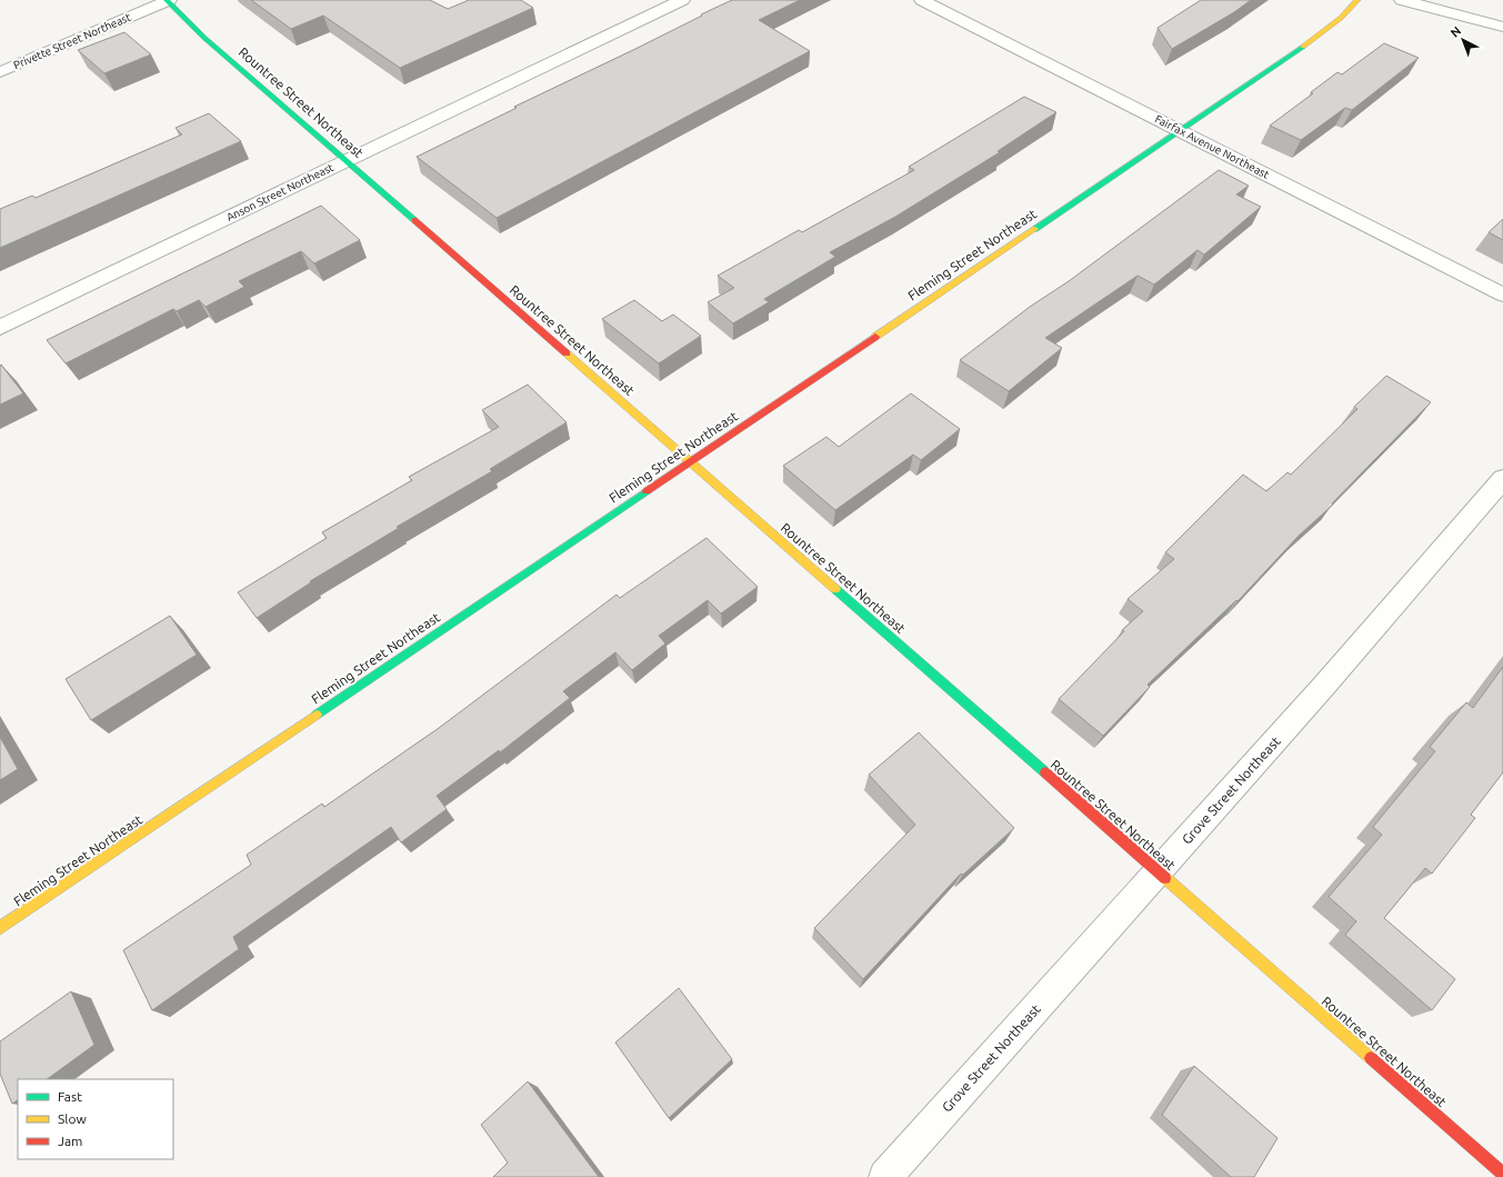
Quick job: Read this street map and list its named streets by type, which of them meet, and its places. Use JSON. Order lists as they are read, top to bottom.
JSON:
{
  "streets": {
    "street": [
      "Privette Street Northeast",
      "Rountree Street Northeast",
      "Fairfax Avenue Northeast",
      "Anson Street Northeast",
      "Fleming Street Northeast",
      "Grove Street Northeast"
    ]
  },
  "crossings": [
    ["Privette Street Northeast", "Rountree Street Northeast"],
    ["Rountree Street Northeast", "Anson Street Northeast"],
    ["Rountree Street Northeast", "Fleming Street Northeast"],
    ["Rountree Street Northeast", "Grove Street Northeast"],
    ["Fairfax Avenue Northeast", "Fleming Street Northeast"]
  ],
  "legend": ["Fast", "Slow", "Jam"],
  "north": "top left"
}
